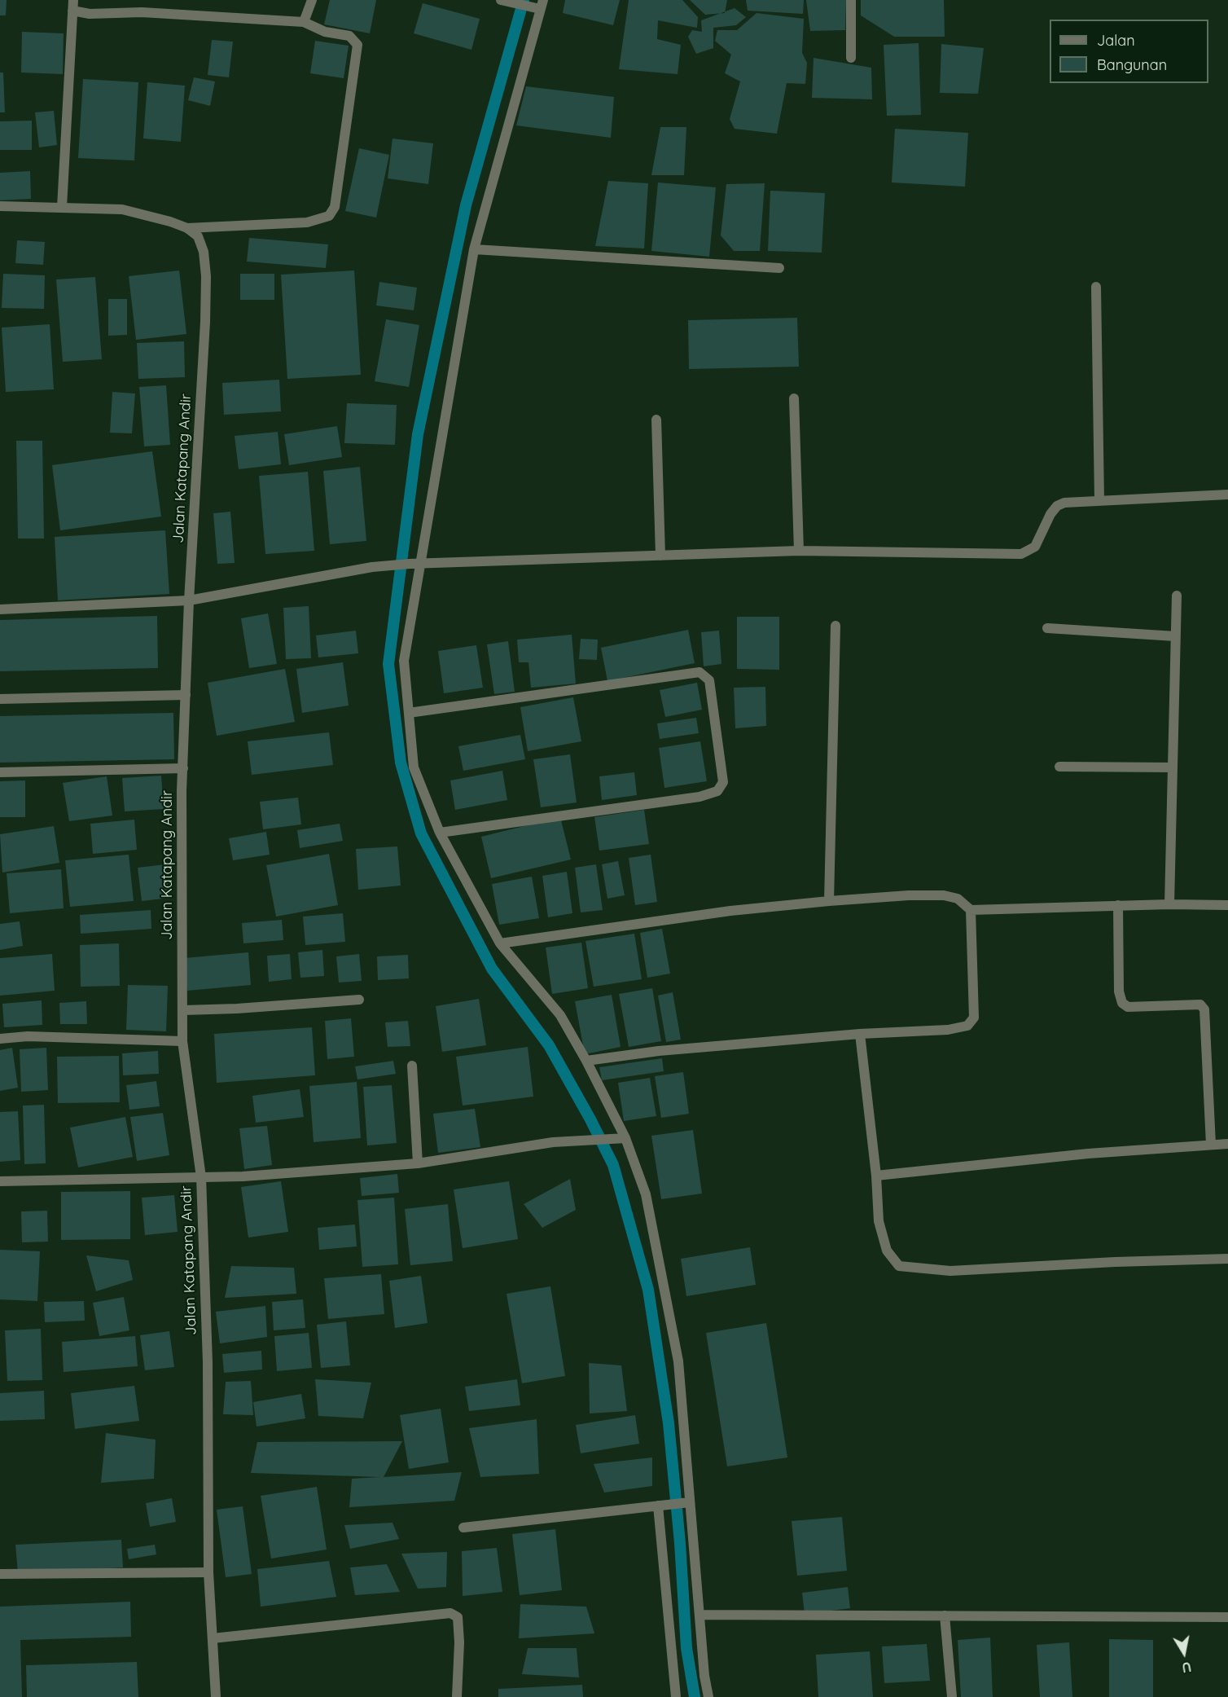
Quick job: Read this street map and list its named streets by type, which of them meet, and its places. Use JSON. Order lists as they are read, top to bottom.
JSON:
{
  "streets": {
    "street": ["Jalan Katapang Andir"]
  },
  "legend": ["Jalan", "Bangunan"],
  "north": "bottom"
}
